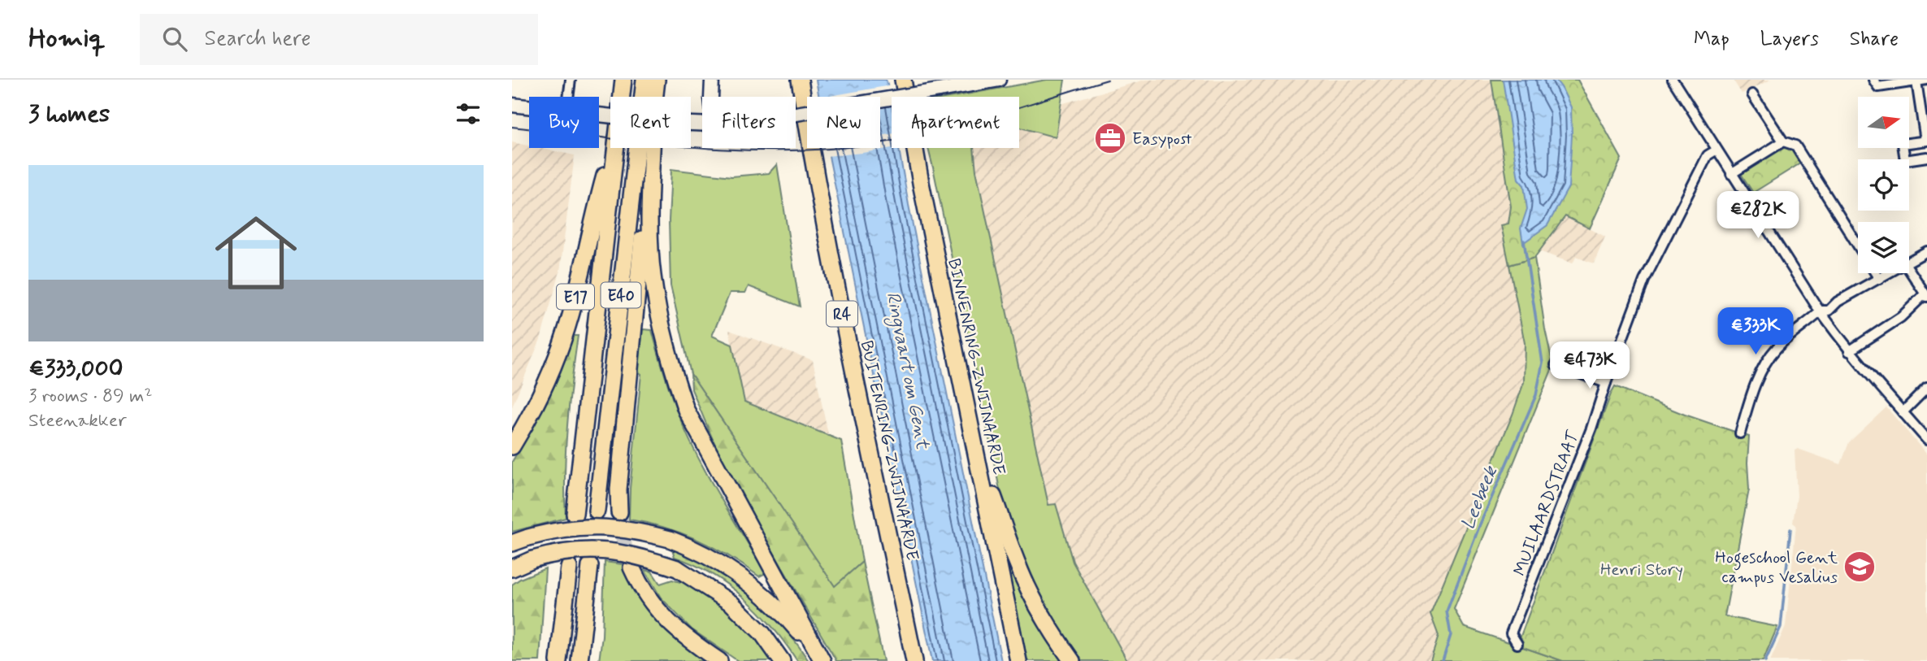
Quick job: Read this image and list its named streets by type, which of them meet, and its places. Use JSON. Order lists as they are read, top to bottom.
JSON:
{
  "streets": {
    "highway": [
      "E40",
      "E17",
      "R4",
      "BINNENRING-ZWIJNAARDE",
      "BUITENRING-ZWIJNAARDE"
    ],
    "street": ["MUILAARDSTRAAT"]
  },
  "water": ["Ringvaart om Gent", "Leebeek"],
  "parks": ["Henri Story"],
  "places": {
    "office": ["Easypost"],
    "school or university": ["Hogeschool Gent campus Vesalius"]
  },
  "north": "right",
  "page": {
    "header": "Homiq",
    "search": "Search here",
    "nav": ["Map", "Layers", "Share"],
    "heading": "3 homes",
    "chip": [
      "Buy",
      "Rent",
      "Filters",
      "New",
      "Apartment"
    ],
    "list": [
      {
        "name": "€333,000",
        "note": "3 rooms · 89 m² · Steenakker"
      }
    ],
    "price": ["€282K", "€333K", "€473K"]
  }
}
